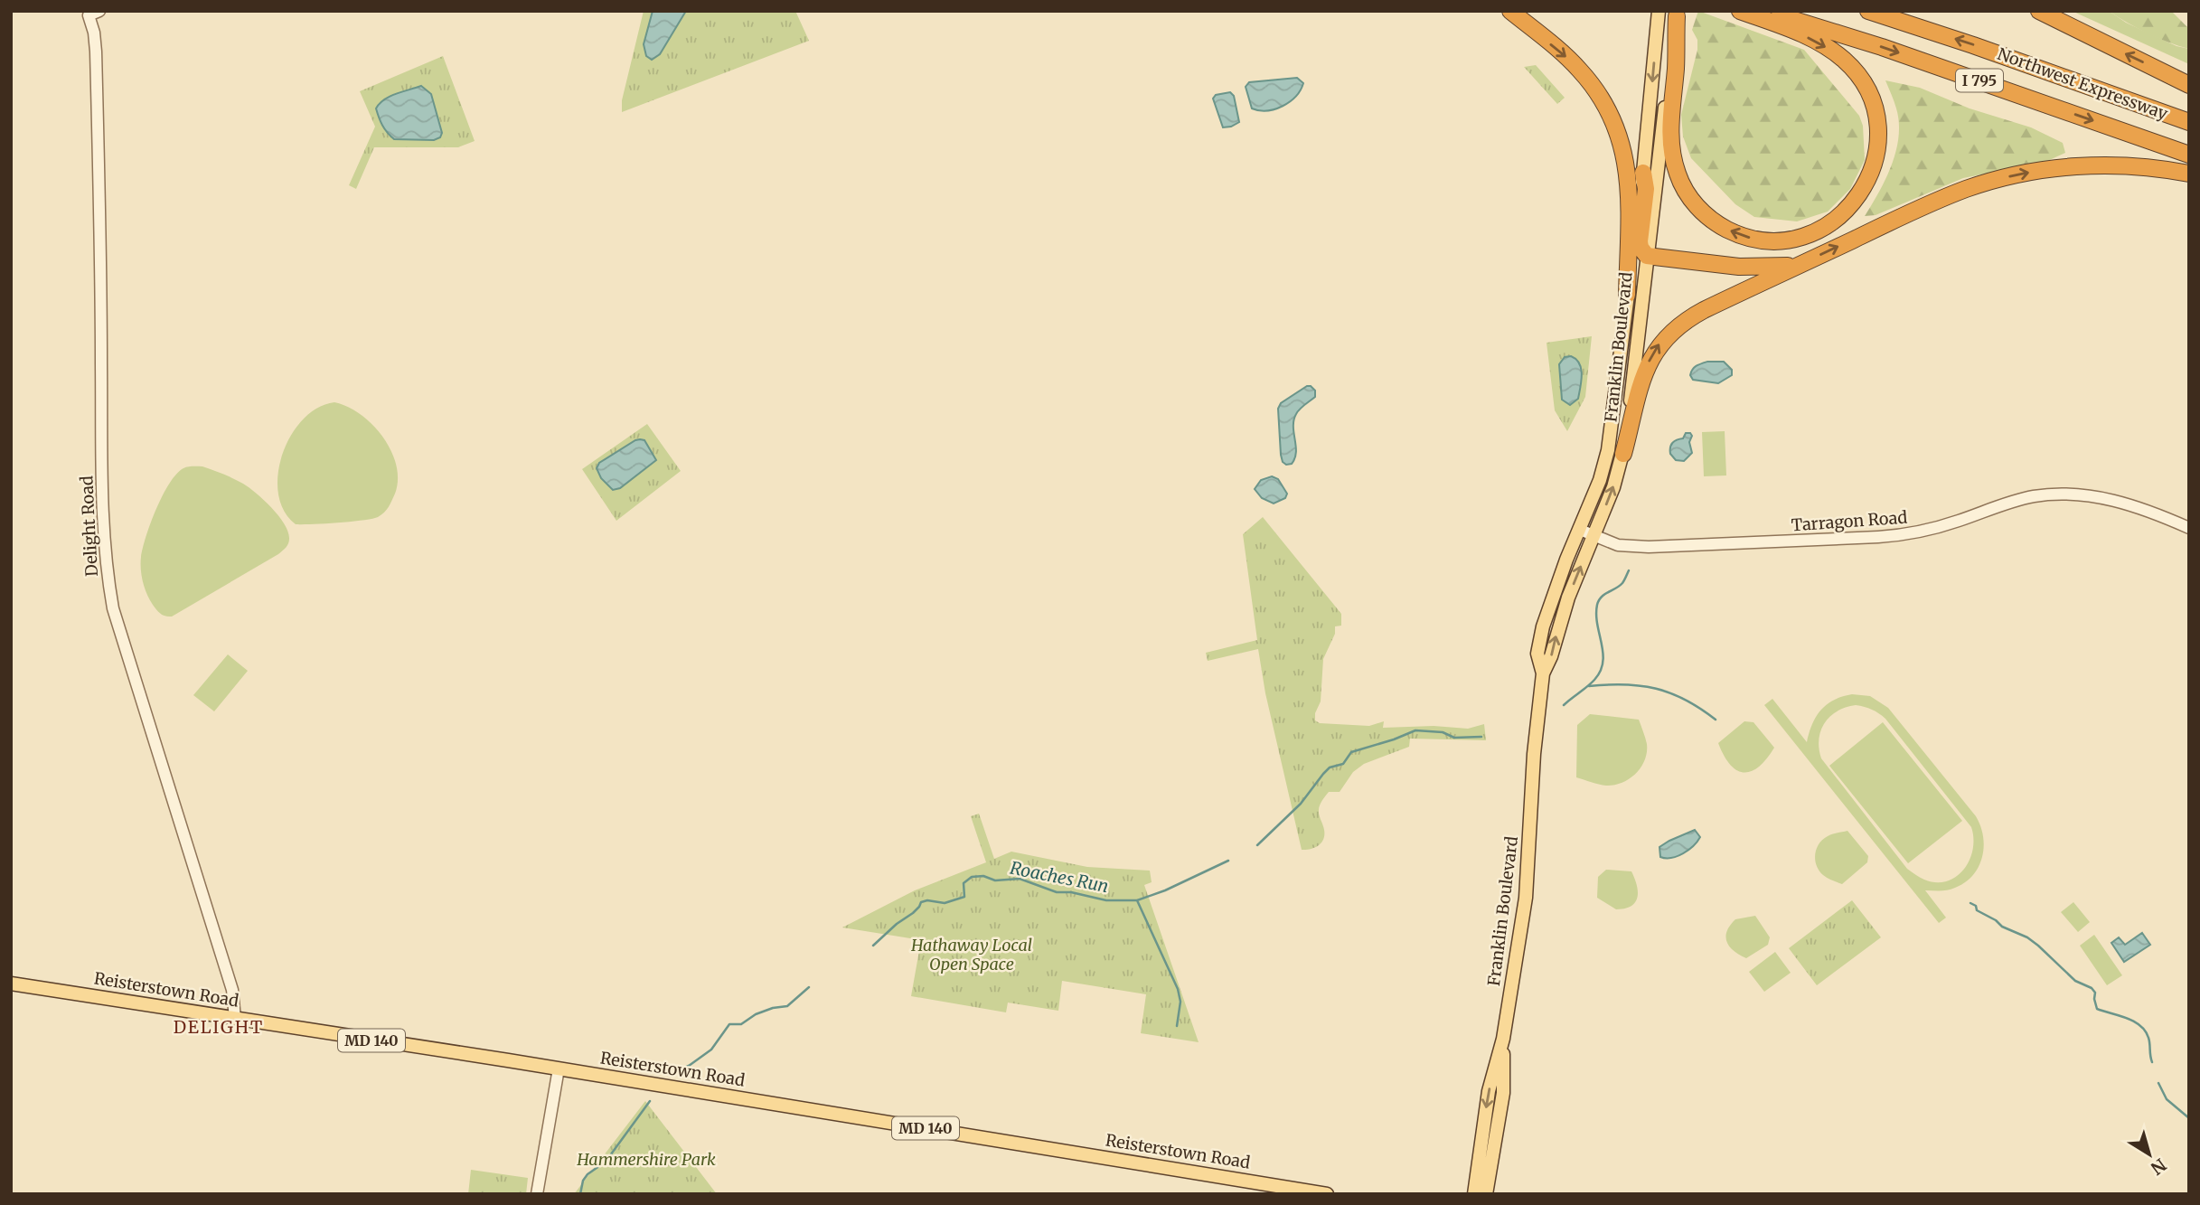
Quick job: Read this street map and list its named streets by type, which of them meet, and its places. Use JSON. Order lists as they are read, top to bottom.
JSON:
{
  "streets": {
    "highway": ["I 795", "Northwest Expressway"],
    "main road": ["Franklin Boulevard", "Reisterstown Road", "MD 140"],
    "street": ["Tarragon Road", "Delight Road"]
  },
  "crossings": [
    ["Franklin Boulevard", "Tarragon Road"],
    ["Delight Road", "Reisterstown Road"]
  ],
  "districts": ["DELIGHT"],
  "water": ["Roaches Run"],
  "parks": ["Hathaway Local Open Space", "Hammershire Park"],
  "north": "bottom right"
}
